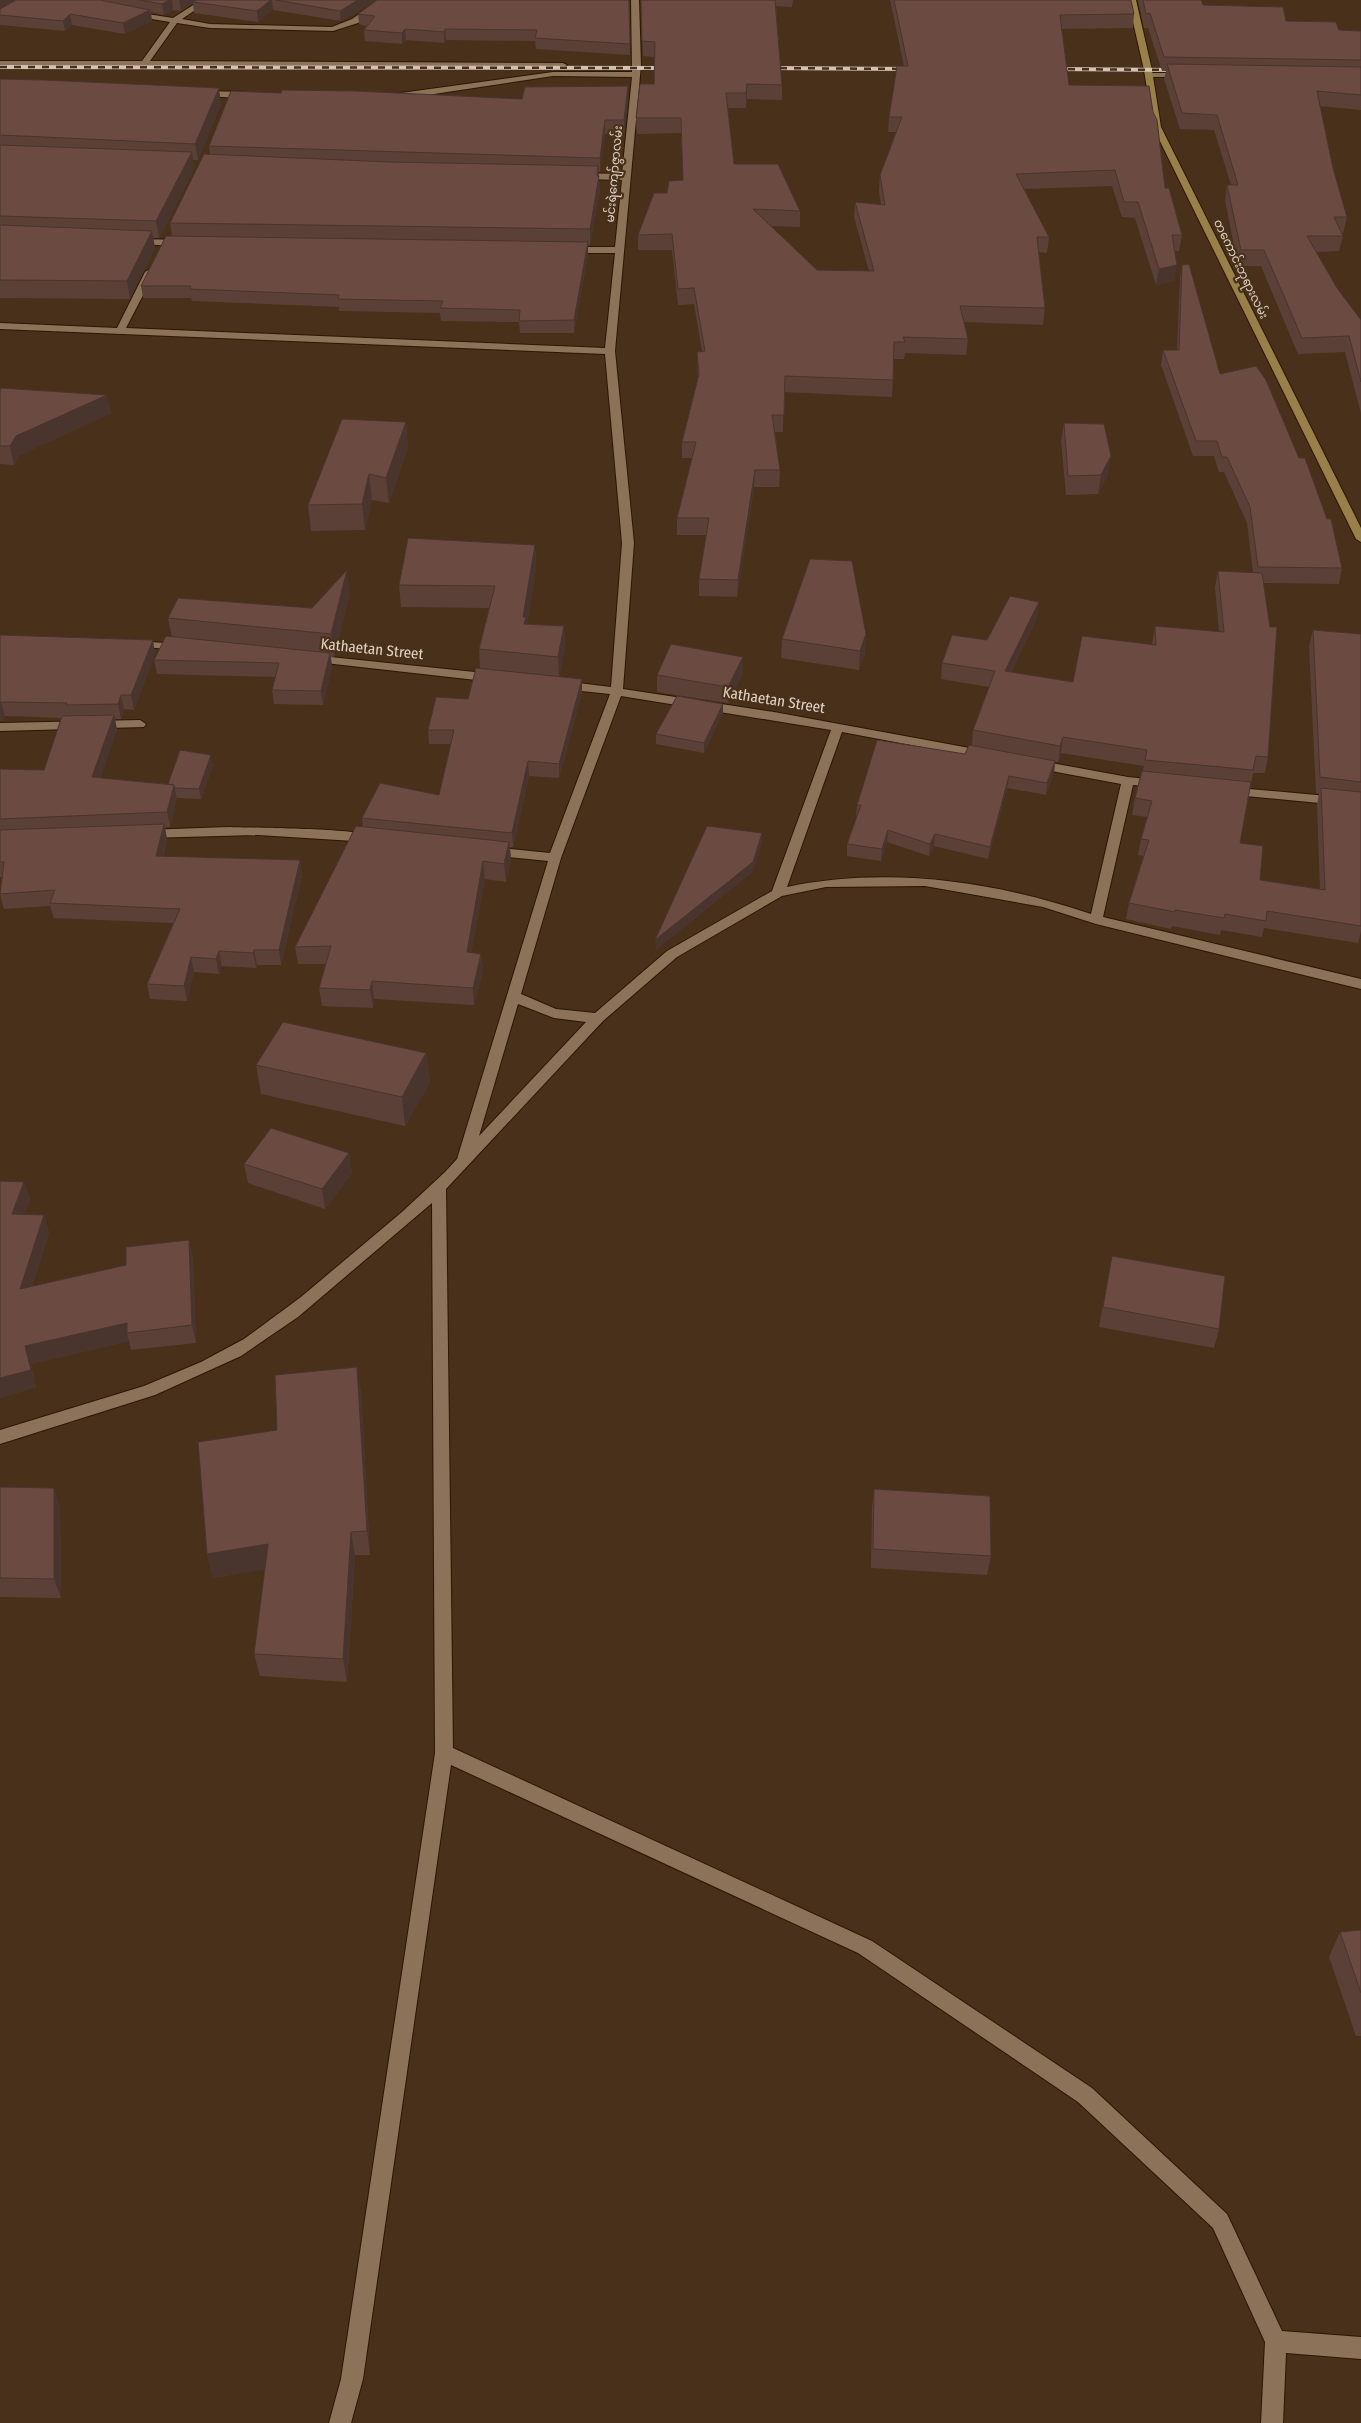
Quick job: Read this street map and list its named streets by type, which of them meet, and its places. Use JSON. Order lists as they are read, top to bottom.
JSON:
{
  "streets": {
    "main road": ["တကောင်းဘုရားလမ်း"],
    "street": ["မင်းရဲကျော်ဇွာလမ်း", "Kathaetan Street"]
  },
  "crossings": [
    ["မင်းရဲကျော်ဇွာလမ်း", "Kathaetan Street"]
  ]
}
